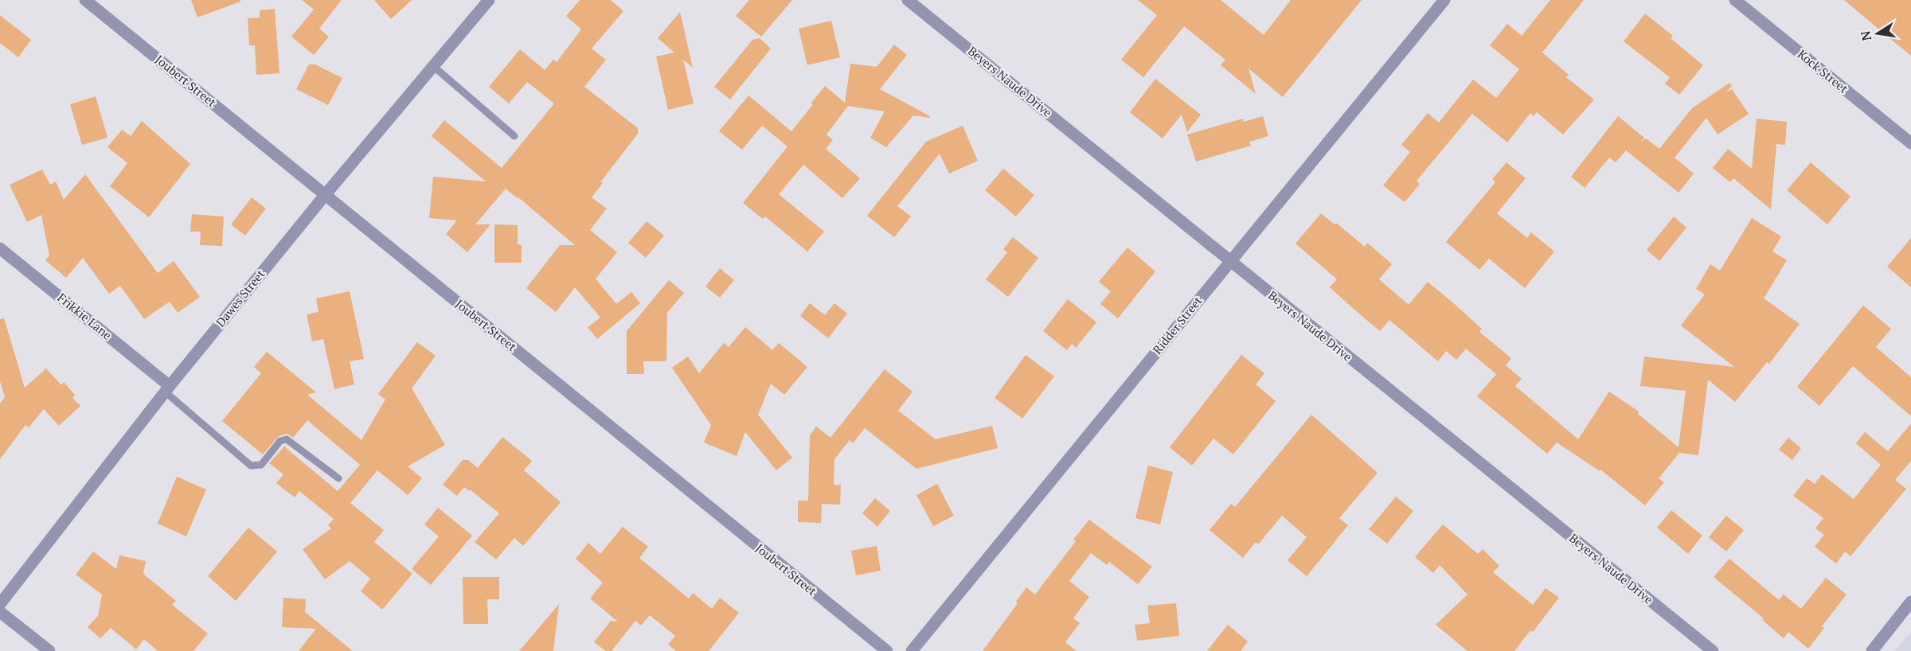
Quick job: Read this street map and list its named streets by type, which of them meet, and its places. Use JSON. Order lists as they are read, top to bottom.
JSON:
{
  "streets": {
    "street": [
      "Kock Street",
      "Joubert Street",
      "Beyers Naude Drive",
      "Dawes Street",
      "Frikkie Lane",
      "Ridder Street"
    ]
  },
  "crossings": [
    ["Joubert Street", "Dawes Street"],
    ["Beyers Naude Drive", "Ridder Street"],
    ["Dawes Street", "Frikkie Lane"]
  ],
  "north": "left"
}
